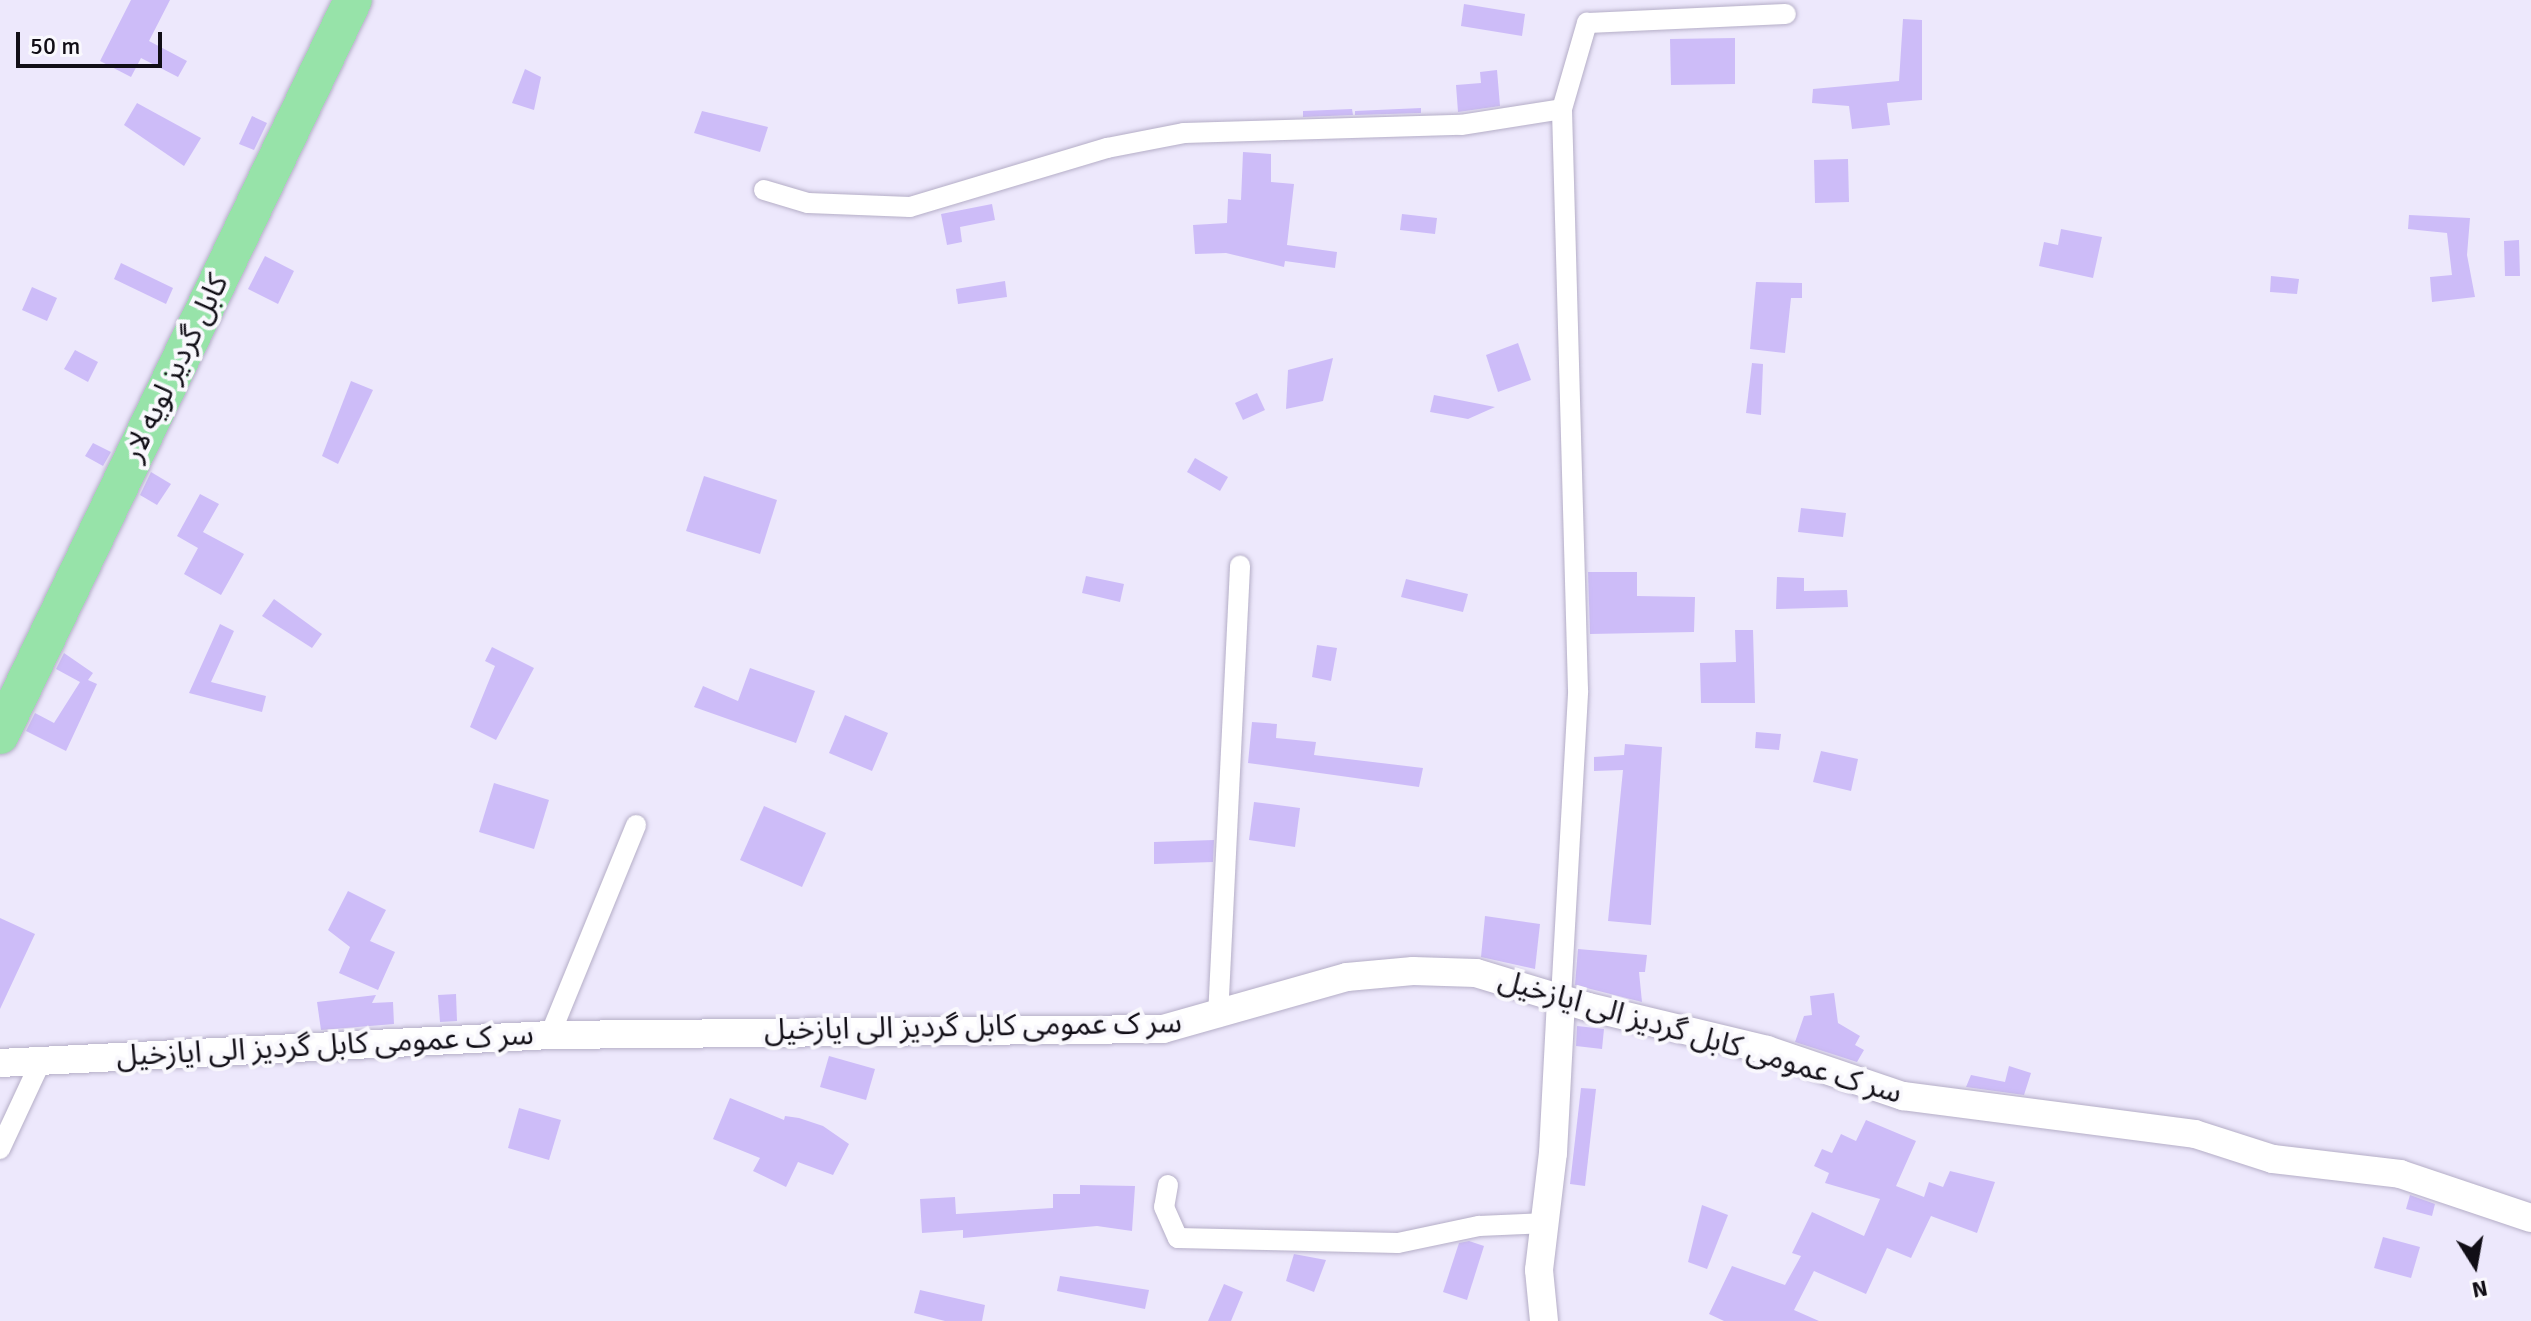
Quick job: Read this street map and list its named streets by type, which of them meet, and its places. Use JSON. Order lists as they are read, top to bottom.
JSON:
{
  "streets": {
    "highway": ["کابل گردیز لویه لار"],
    "main road": ["سر ک عمومی کابل گردیز الی ایازخیل"]
  },
  "scale_bar": "50 m",
  "north": "bottom"
}
